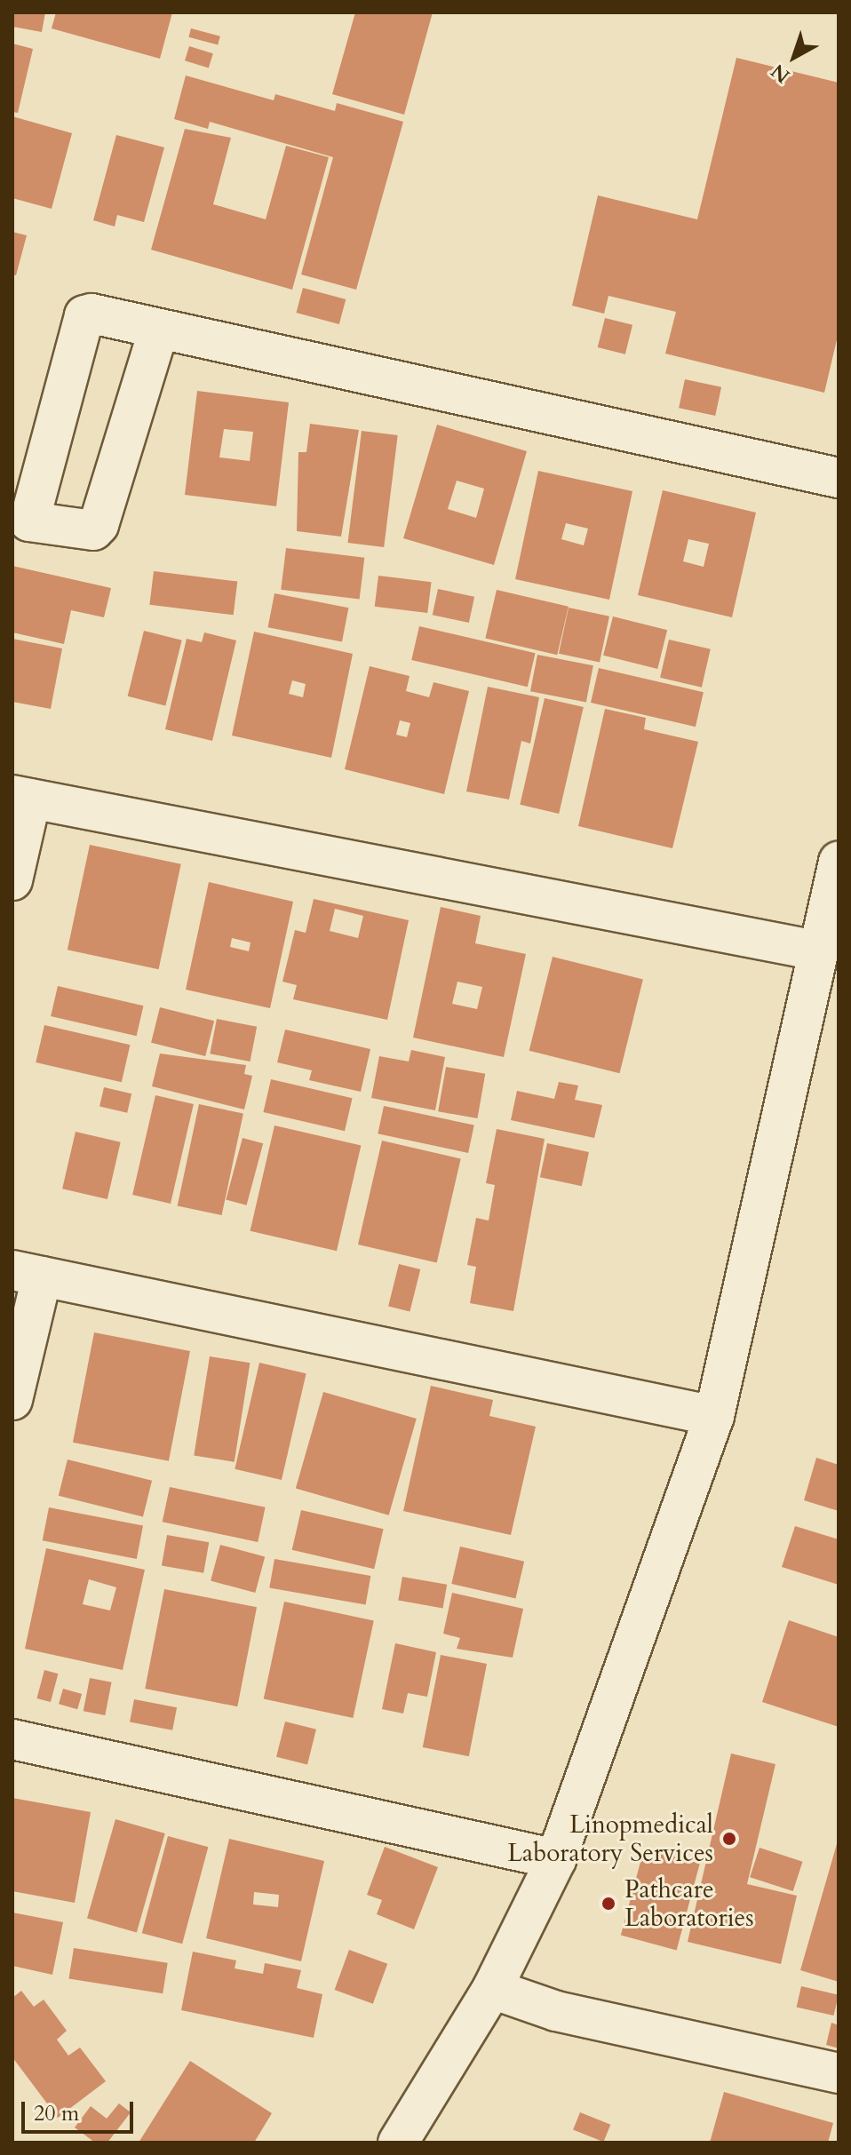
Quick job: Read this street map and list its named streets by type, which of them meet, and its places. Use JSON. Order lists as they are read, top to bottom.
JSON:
{
  "places": ["Linopmedical Laboratory Services", "Pathcare Laboratories"],
  "scale_bar": "20 m",
  "north": "bottom left"
}
